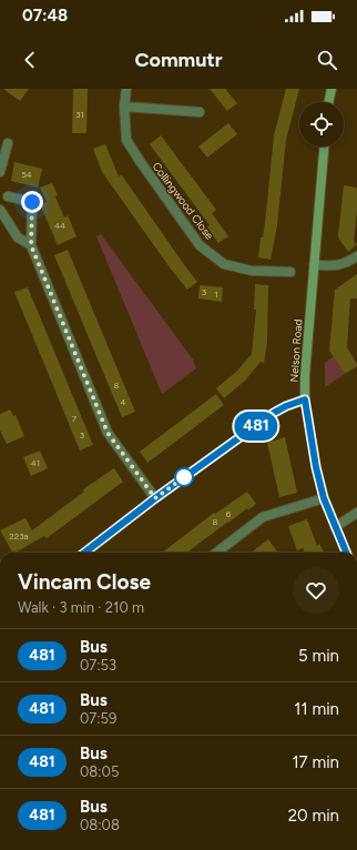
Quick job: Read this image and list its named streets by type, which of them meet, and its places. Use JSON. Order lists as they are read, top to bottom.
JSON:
{
  "streets": {
    "main road": ["Nelson Road"],
    "street": ["Collingwood Close"]
  },
  "lines": ["bus line 481"],
  "house_numbers": [
    "31",
    "54",
    "44",
    "3",
    "1",
    "8",
    "4",
    "7",
    "3",
    "41",
    "6",
    "8",
    "223a"
  ],
  "page": {
    "status": "07:48",
    "header": "Commutr",
    "on_map": "481",
    "heading": ["Vincam Close", "Walk · 3 min · 210 m"],
    "list": [
      {
        "mark": "481",
        "name": "Bus",
        "note": "07:53",
        "value": "5 min"
      },
      {
        "mark": "481",
        "name": "Bus",
        "note": "07:59",
        "value": "11 min"
      },
      {
        "mark": "481",
        "name": "Bus",
        "note": "08:05",
        "value": "17 min"
      },
      {
        "mark": "481",
        "name": "Bus",
        "note": "08:08",
        "value": "20 min"
      }
    ]
  }
}
